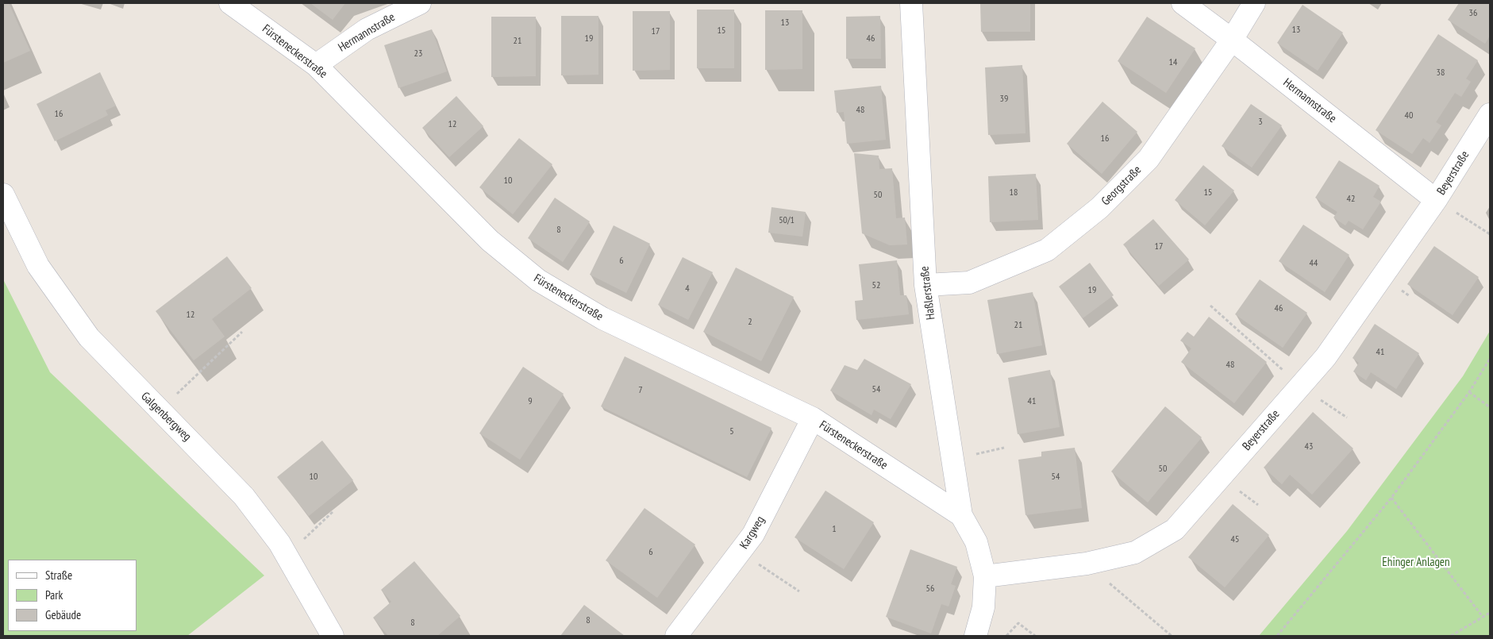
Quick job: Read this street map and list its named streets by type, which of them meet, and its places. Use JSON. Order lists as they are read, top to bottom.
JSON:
{
  "streets": {
    "street": [
      "Hermannstraße",
      "Fürsteneckerstraße",
      "Beyerstraße",
      "Georgstraße",
      "Haßlerstraße",
      "Galgenbergweg",
      "Kargweg"
    ]
  },
  "crossings": [
    ["Hermannstraße", "Fürsteneckerstraße"],
    ["Hermannstraße", "Beyerstraße"],
    ["Hermannstraße", "Georgstraße"],
    ["Fürsteneckerstraße", "Haßlerstraße"],
    ["Fürsteneckerstraße", "Kargweg"],
    ["Beyerstraße", "Haßlerstraße"],
    ["Georgstraße", "Haßlerstraße"]
  ],
  "parks": ["Ehinger Anlagen"],
  "house_numbers": [
    "36",
    "13",
    "13",
    "15",
    "17",
    "19",
    "46",
    "21",
    "23",
    "14",
    "38",
    "39",
    "48",
    "16",
    "40",
    "3",
    "12",
    "16",
    "10",
    "18",
    "15",
    "50",
    "42",
    "50/1",
    "8",
    "17",
    "6",
    "44",
    "52",
    "4",
    "19",
    "46",
    "12",
    "2",
    "21",
    "41",
    "48",
    "54",
    "7",
    "9",
    "41",
    "5",
    "43",
    "50",
    "10",
    "54",
    "1",
    "45",
    "6",
    "56",
    "8",
    "8"
  ],
  "legend": ["Straße", "Park", "Gebäude"]
}
